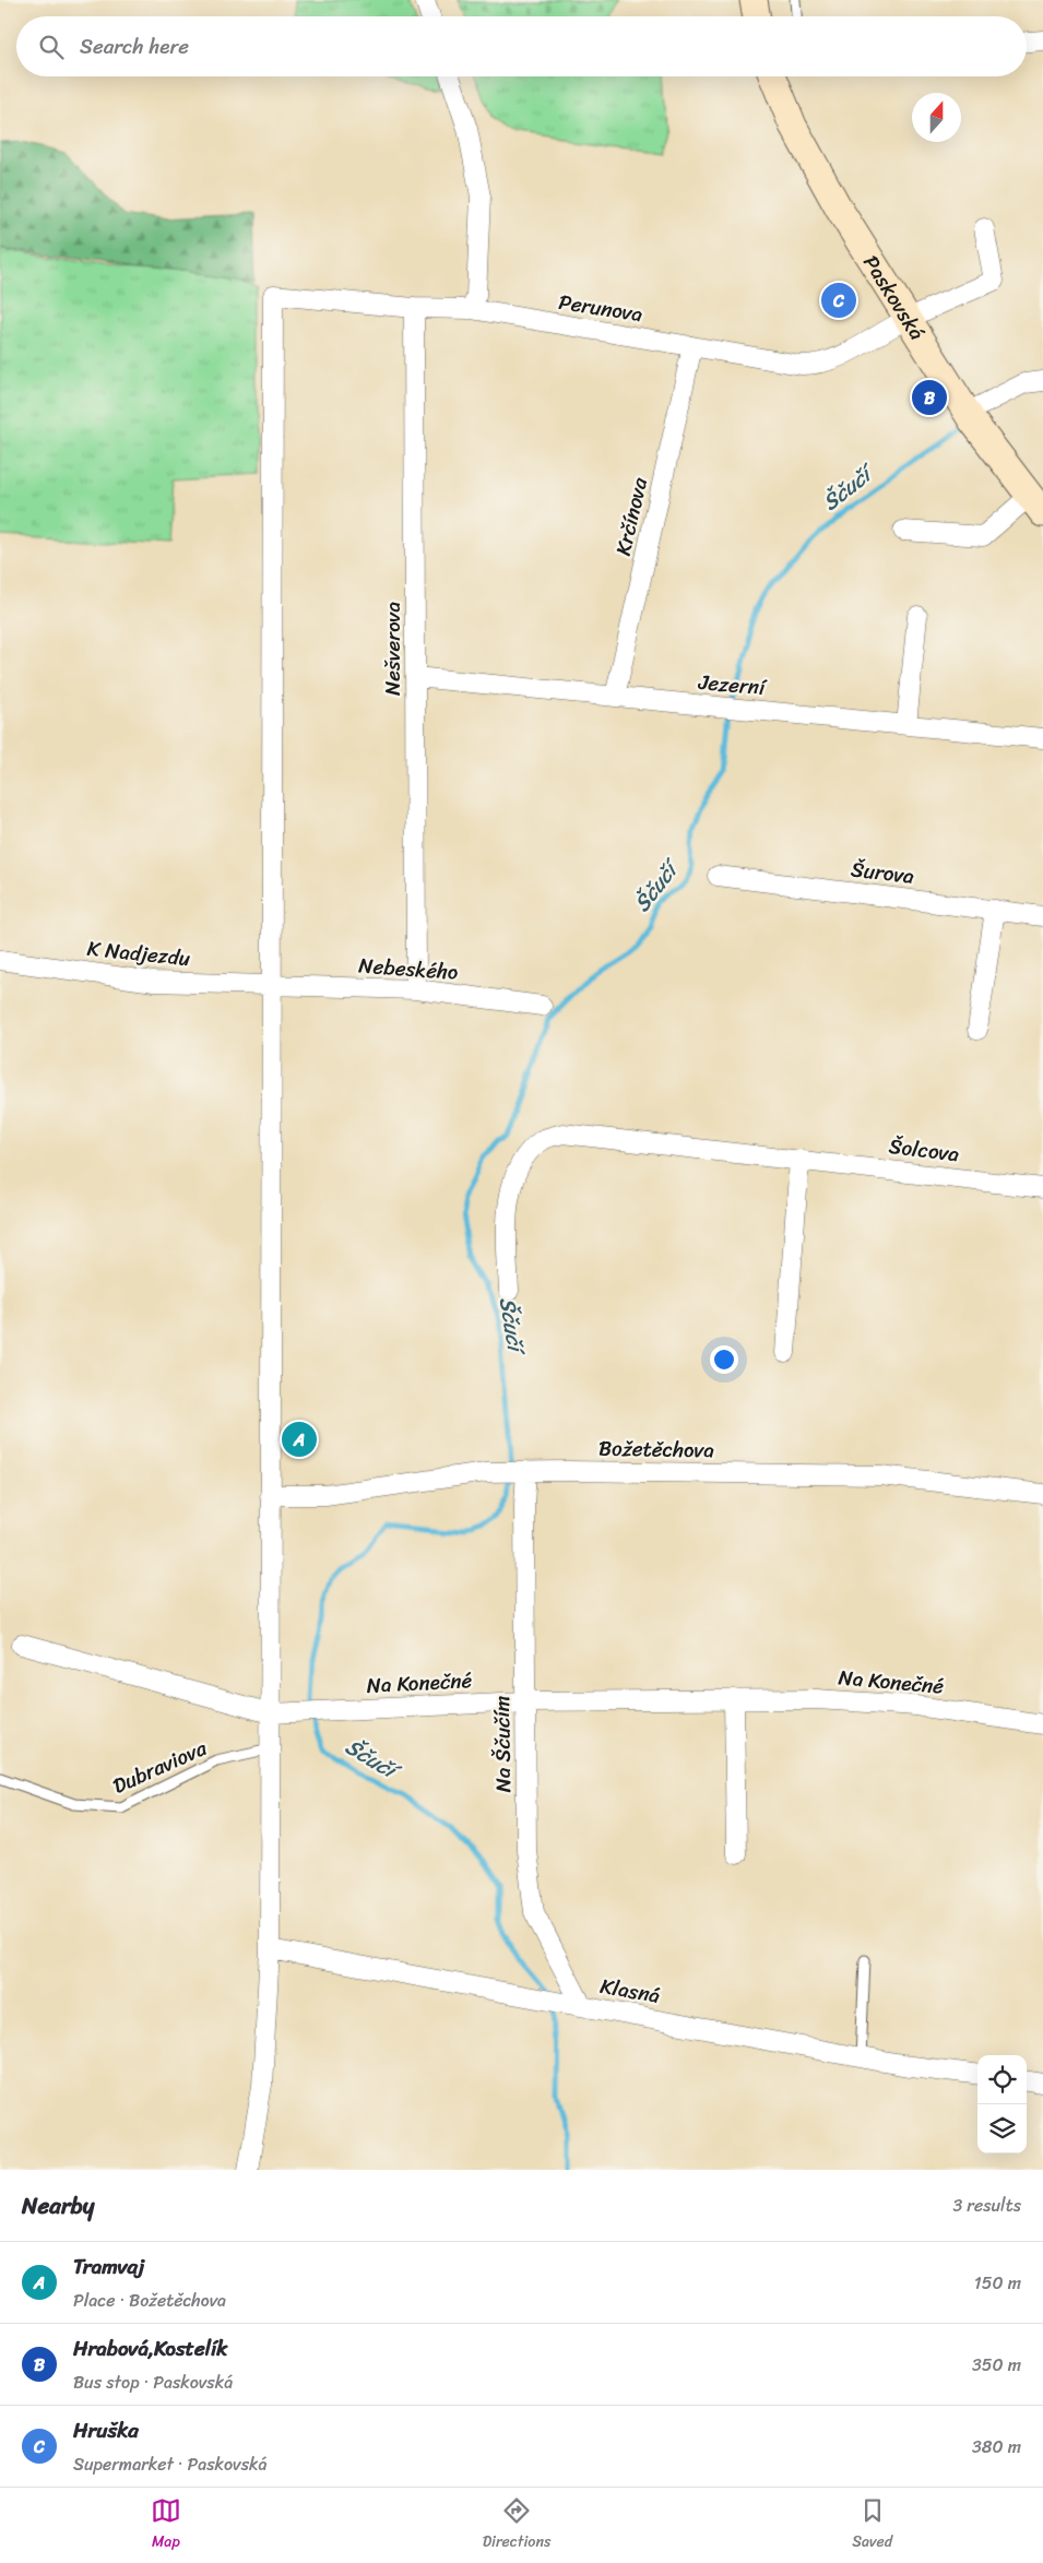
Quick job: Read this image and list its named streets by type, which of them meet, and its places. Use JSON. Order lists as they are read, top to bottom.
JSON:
{
  "streets": {
    "main road": ["Paskovská"],
    "street": [
      "Perunova",
      "Krčínova",
      "Nešverova",
      "Jezerní",
      "Šurova",
      "K Nadjezdu",
      "Nebeského",
      "Šolcova",
      "Božetěchova",
      "Na Konečné",
      "Na Ščučím",
      "Klasná"
    ],
    "lane": ["Dubraviova"]
  },
  "crossings": [
    ["Paskovská", "Perunova"],
    ["Perunova", "Krčínova"],
    ["Perunova", "Nešverova"],
    ["Perunova", "K Nadjezdu"],
    ["Perunova", "Nebeského"],
    ["Krčínova", "Jezerní"],
    ["Nešverova", "Jezerní"],
    ["Nešverova", "Nebeského"],
    ["K Nadjezdu", "Nebeského"],
    ["Božetěchova", "Na Ščučím"],
    ["Na Konečné", "Na Ščučím"],
    ["Na Ščučím", "Klasná"]
  ],
  "water": ["Ščučí"],
  "north": "top",
  "page": {
    "search": "Search here",
    "pins": ["C", "B", "A"],
    "heading": ["Nearby", "3 results"],
    "list": [
      {
        "mark": "A",
        "name": "Tramvaj",
        "note": "Place · Božetěchova",
        "value": "150 m"
      },
      {
        "mark": "B",
        "name": "Hrabová,Kostelík",
        "note": "Bus stop · Paskovská",
        "value": "350 m"
      },
      {
        "mark": "C",
        "name": "Hruška",
        "note": "Supermarket · Paskovská",
        "value": "380 m"
      }
    ],
    "nav": ["Map", "Directions", "Saved"]
  }
}
